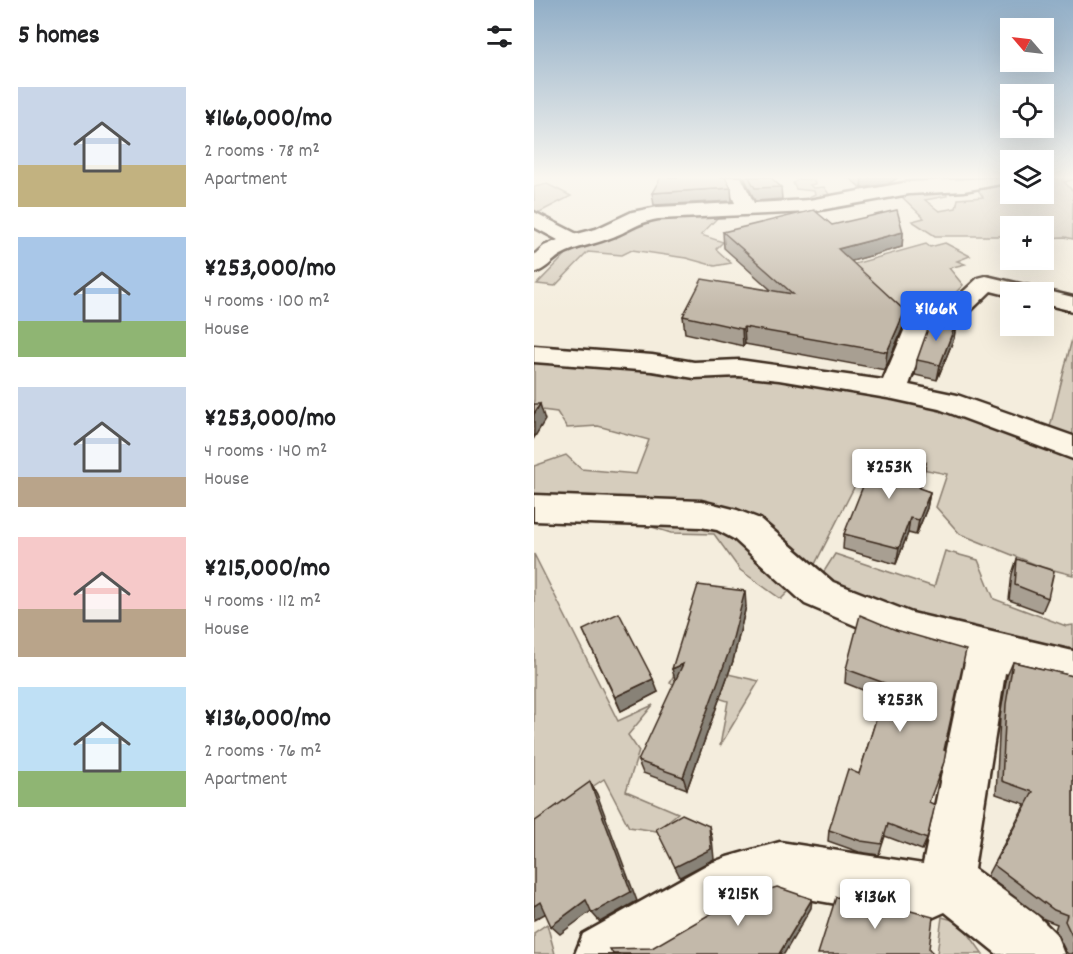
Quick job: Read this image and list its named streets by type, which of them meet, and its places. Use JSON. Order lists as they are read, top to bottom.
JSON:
{
  "north": "top left",
  "page": {
    "heading": "5 homes",
    "map_buttons": ["+", "−"],
    "list": [
      {
        "name": "¥166,000/mo",
        "note": "2 rooms · 78 m² · Apartment"
      },
      {
        "name": "¥253,000/mo",
        "note": "4 rooms · 100 m² · House"
      },
      {
        "name": "¥253,000/mo",
        "note": "4 rooms · 140 m² · House"
      },
      {
        "name": "¥215,000/mo",
        "note": "4 rooms · 112 m² · House"
      },
      {
        "name": "¥136,000/mo",
        "note": "2 rooms · 76 m² · Apartment"
      }
    ],
    "price": [
      "¥166K",
      "¥253K",
      "¥253K",
      "¥215K",
      "¥136K"
    ]
  }
}
